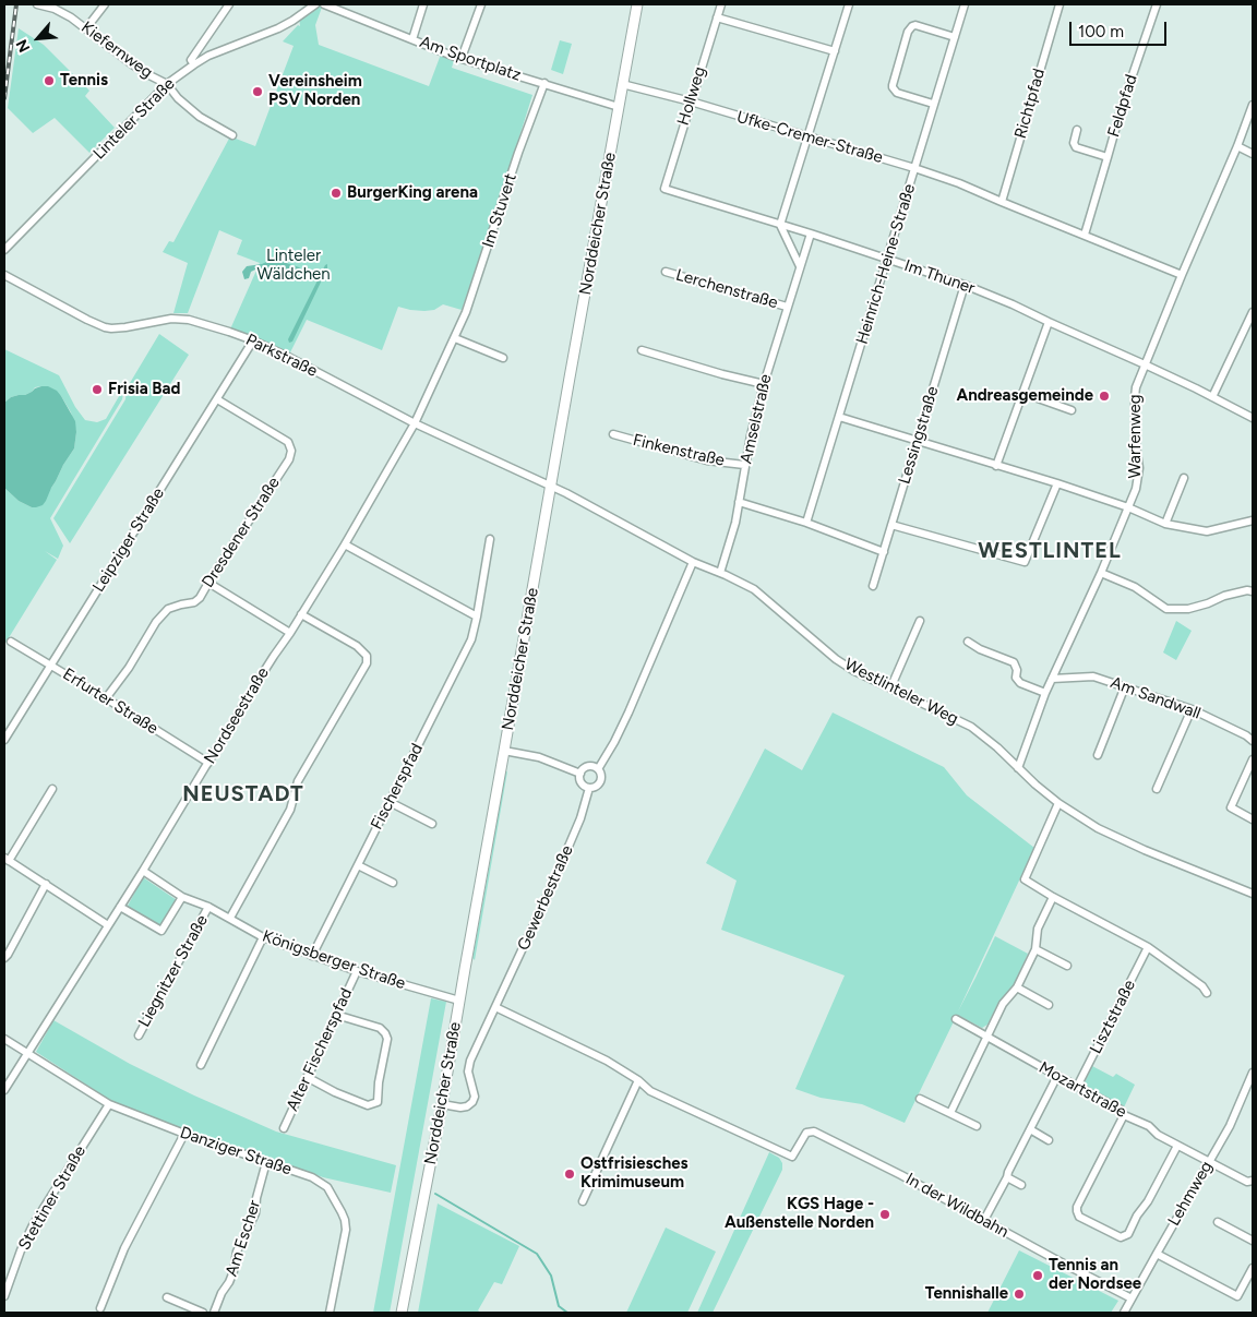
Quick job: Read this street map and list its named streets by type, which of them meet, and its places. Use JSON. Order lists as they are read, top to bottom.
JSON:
{
  "streets": {
    "main road": ["Norddeicher Straße"],
    "street": [
      "Kiefernweg",
      "Am Sportplatz",
      "Hollweg",
      "Richtpfad",
      "Feldpfad",
      "Linteler Straße",
      "Ufke-Cremer-Straße",
      "Im Stuvert",
      "Heinrich-Heine-Straße",
      "Im Thuner",
      "Lerchenstraße",
      "Parkstraße",
      "Amselstraße",
      "Lessingstraße",
      "Warfenweg",
      "Finkenstraße",
      "Dresdener Straße",
      "Leipziger Straße",
      "Westlinteler Weg",
      "Am Sandwall",
      "Erfurter Straße",
      "Nordseestraße",
      "Fischerspfad",
      "Gewerbestraße",
      "Königsberger Straße",
      "Liegnitzer Straße",
      "Lisztstraße",
      "Alter Fischerspfad",
      "Mozartstraße",
      "Danziger Straße",
      "Lehmweg",
      "Stettiner Straße",
      "In der Wildbahn",
      "Am Escher"
    ]
  },
  "crossings": [
    ["Kiefernweg", "Linteler Straße"],
    ["Am Sportplatz", "Im Stuvert"],
    ["Am Sportplatz", "Norddeicher Straße"],
    ["Hollweg", "Ufke-Cremer-Straße"],
    ["Hollweg", "Im Thuner"],
    ["Richtpfad", "Ufke-Cremer-Straße"],
    ["Ufke-Cremer-Straße", "Norddeicher Straße"],
    ["Ufke-Cremer-Straße", "Heinrich-Heine-Straße"],
    ["Ufke-Cremer-Straße", "Warfenweg"],
    ["Im Stuvert", "Parkstraße"],
    ["Im Stuvert", "Nordseestraße"],
    ["Norddeicher Straße", "Parkstraße"],
    ["Norddeicher Straße", "Westlinteler Weg"],
    ["Norddeicher Straße", "Gewerbestraße"],
    ["Norddeicher Straße", "Königsberger Straße"],
    ["Heinrich-Heine-Straße", "Im Thuner"],
    ["Im Thuner", "Amselstraße"],
    ["Im Thuner", "Lessingstraße"],
    ["Im Thuner", "Warfenweg"],
    ["Lerchenstraße", "Amselstraße"],
    ["Parkstraße", "Leipziger Straße"],
    ["Parkstraße", "Westlinteler Weg"],
    ["Parkstraße", "Nordseestraße"],
    ["Amselstraße", "Finkenstraße"],
    ["Amselstraße", "Westlinteler Weg"],
    ["Warfenweg", "Westlinteler Weg"],
    ["Warfenweg", "Am Sandwall"],
    ["Dresdener Straße", "Leipziger Straße"],
    ["Dresdener Straße", "Erfurter Straße"],
    ["Leipziger Straße", "Erfurter Straße"],
    ["Westlinteler Weg", "Gewerbestraße"],
    ["Erfurter Straße", "Nordseestraße"],
    ["Nordseestraße", "Königsberger Straße"],
    ["Nordseestraße", "Danziger Straße"],
    ["Fischerspfad", "Königsberger Straße"],
    ["Königsberger Straße", "Liegnitzer Straße"],
    ["Königsberger Straße", "Alter Fischerspfad"],
    ["Lisztstraße", "Mozartstraße"],
    ["Mozartstraße", "Lehmweg"],
    ["Danziger Straße", "Stettiner Straße"],
    ["Danziger Straße", "Am Escher"],
    ["Lehmweg", "In der Wildbahn"]
  ],
  "districts": ["WESTLINTEL", "NEUSTADT"],
  "parks": ["Linteler Wäldchen"],
  "places": [
    "Tennis",
    "Vereinsheim PSV Norden",
    "BurgerKing arena",
    "Frisia Bad",
    "Andreasgemeinde",
    "Ostfrisiesches Krimimuseum",
    "KGS Hage - Außenstelle Norden",
    "Tennis an der Nordsee",
    "Tennishalle"
  ],
  "scale_bar": "100 m",
  "north": "bottom left"
}
